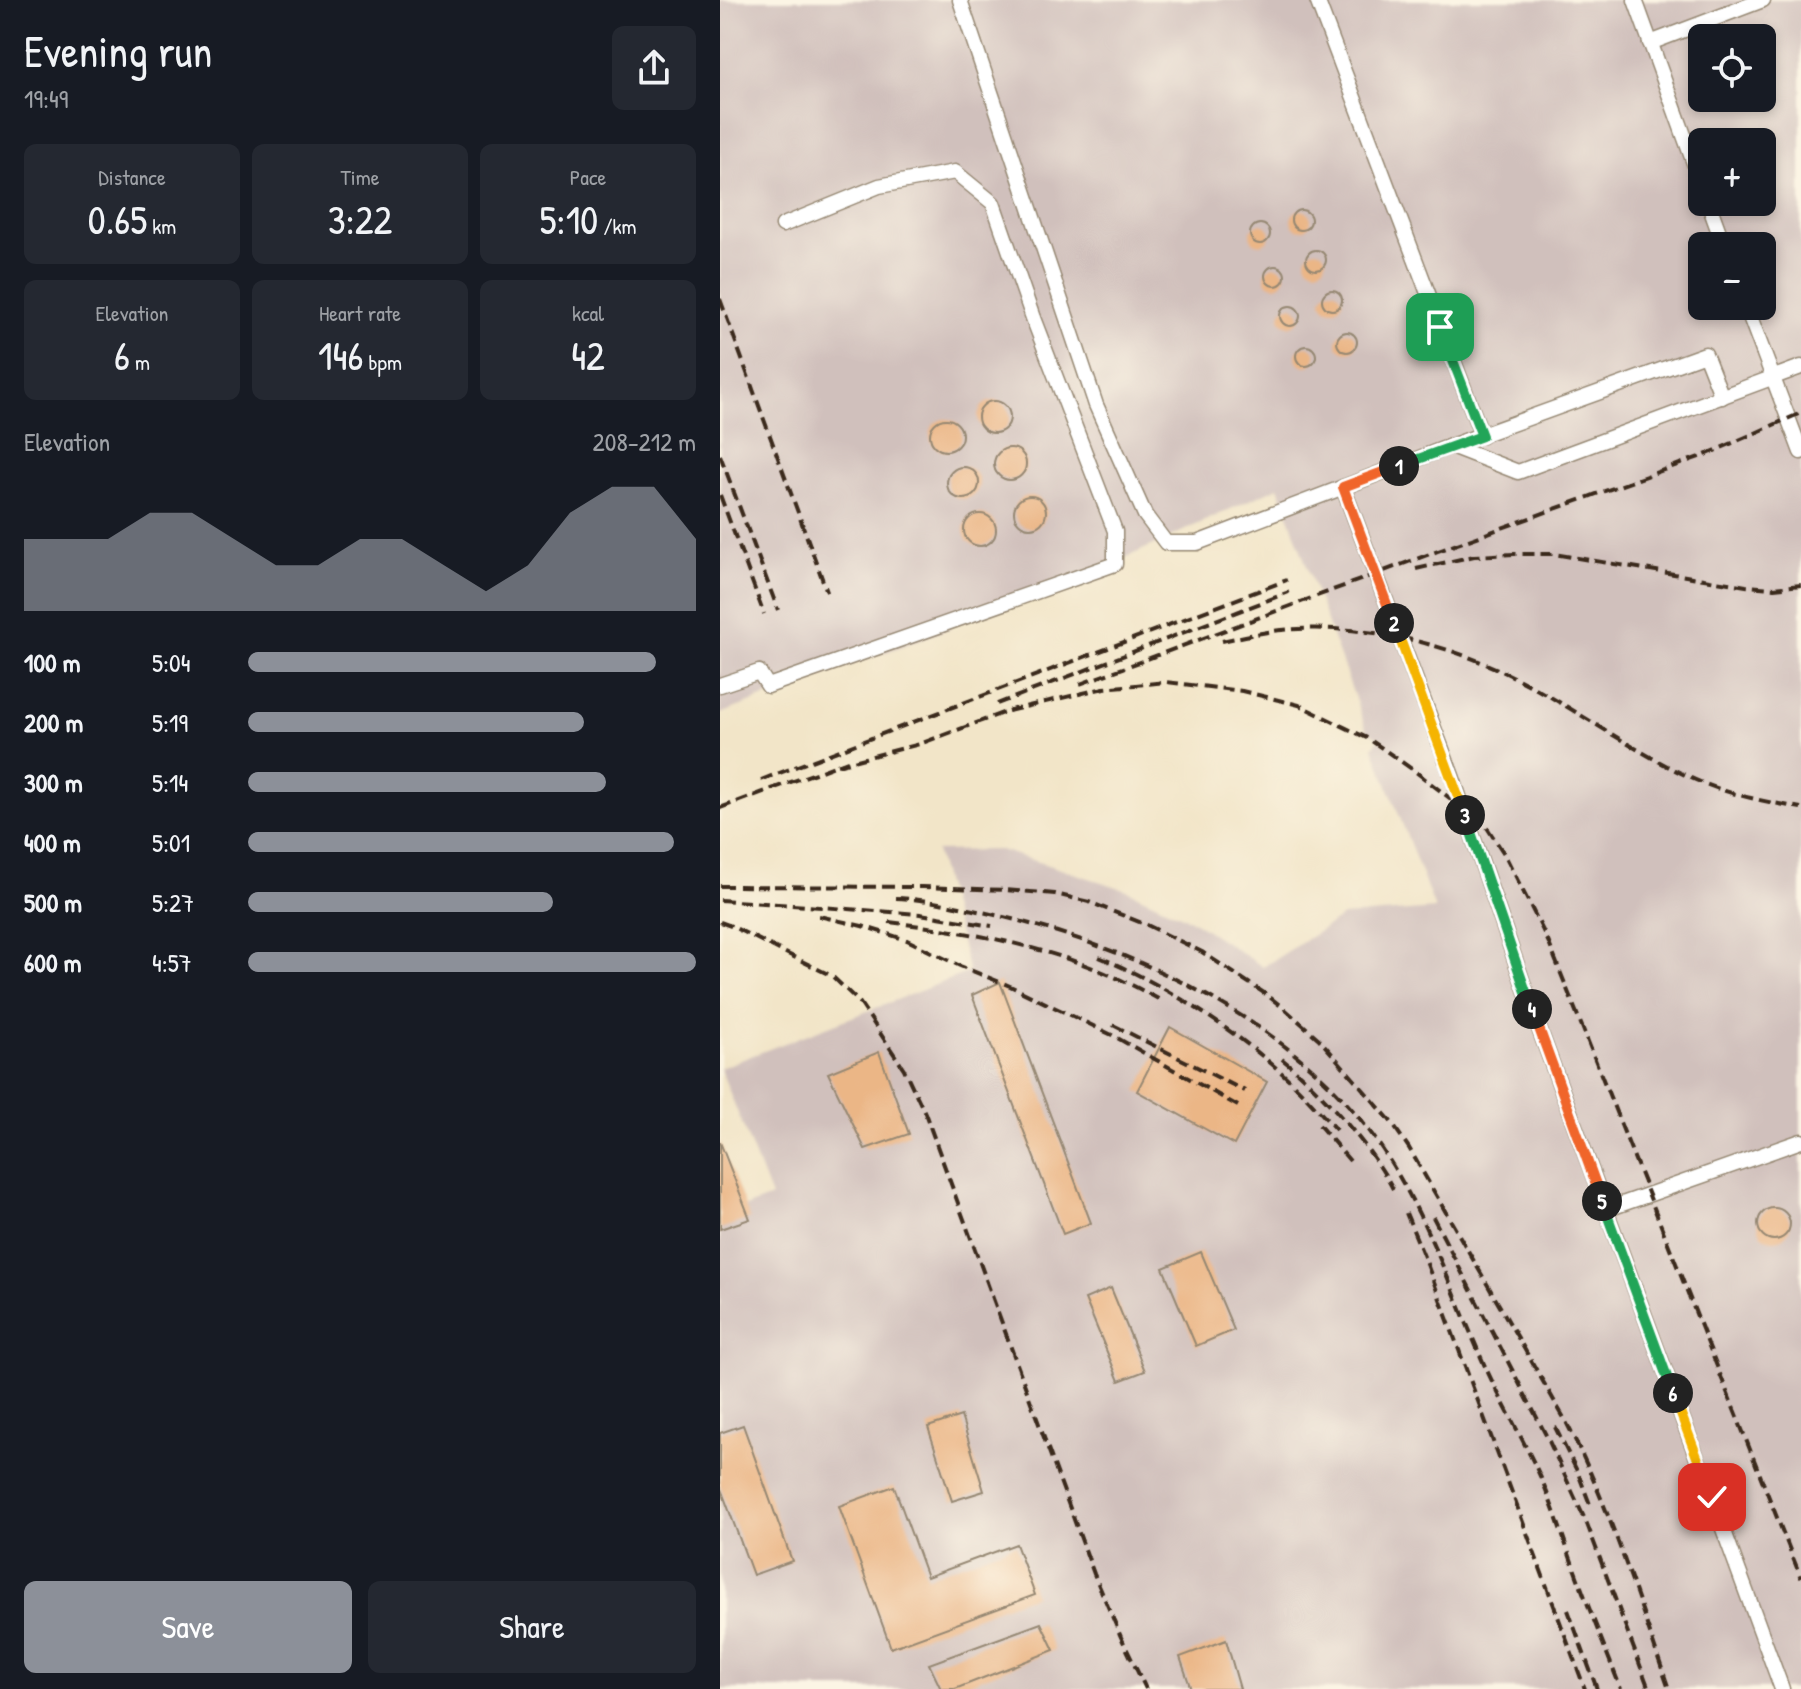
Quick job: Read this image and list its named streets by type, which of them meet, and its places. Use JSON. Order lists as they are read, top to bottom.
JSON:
{
  "page": {
    "heading": ["Evening run", "19:49"],
    "map_buttons": ["+", "−"],
    "stats": [
      ["Distance", "0.65 km"],
      ["Time", "3:22"],
      ["Pace", "5:10 /km"],
      ["Elevation", "6 m"],
      ["Heart rate", "146 bpm"],
      ["kcal", "42"]
    ],
    "chart": ["Elevation", "208–212 m"],
    "pins": [
      "1",
      "2",
      "3",
      "4",
      "5",
      "6"
    ],
    "list": [
      {
        "name": "100 m",
        "note": "5:04"
      },
      {
        "name": "200 m",
        "note": "5:19"
      },
      {
        "name": "300 m",
        "note": "5:14"
      },
      {
        "name": "400 m",
        "note": "5:01"
      },
      {
        "name": "500 m",
        "note": "5:27"
      },
      {
        "name": "600 m",
        "note": "4:57"
      }
    ],
    "buttons": ["Save", "Share"]
  }
}
